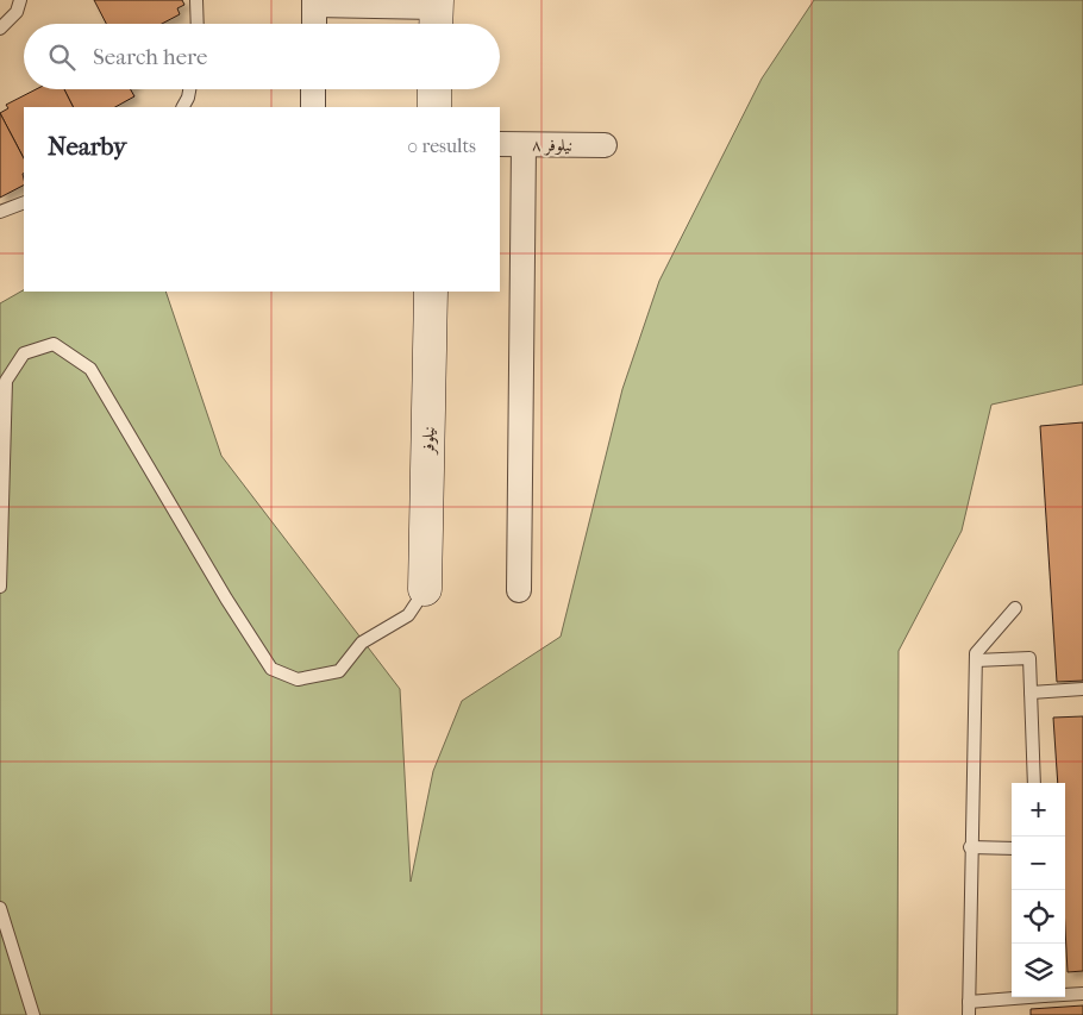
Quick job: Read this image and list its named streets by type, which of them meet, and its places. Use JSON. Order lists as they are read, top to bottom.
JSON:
{
  "streets": {
    "street": ["نیلوفر ۸", "نیلوفر"]
  },
  "page": {
    "search": "Search here",
    "heading": ["Nearby", "0 results"],
    "map_buttons": ["+", "−"]
  }
}
